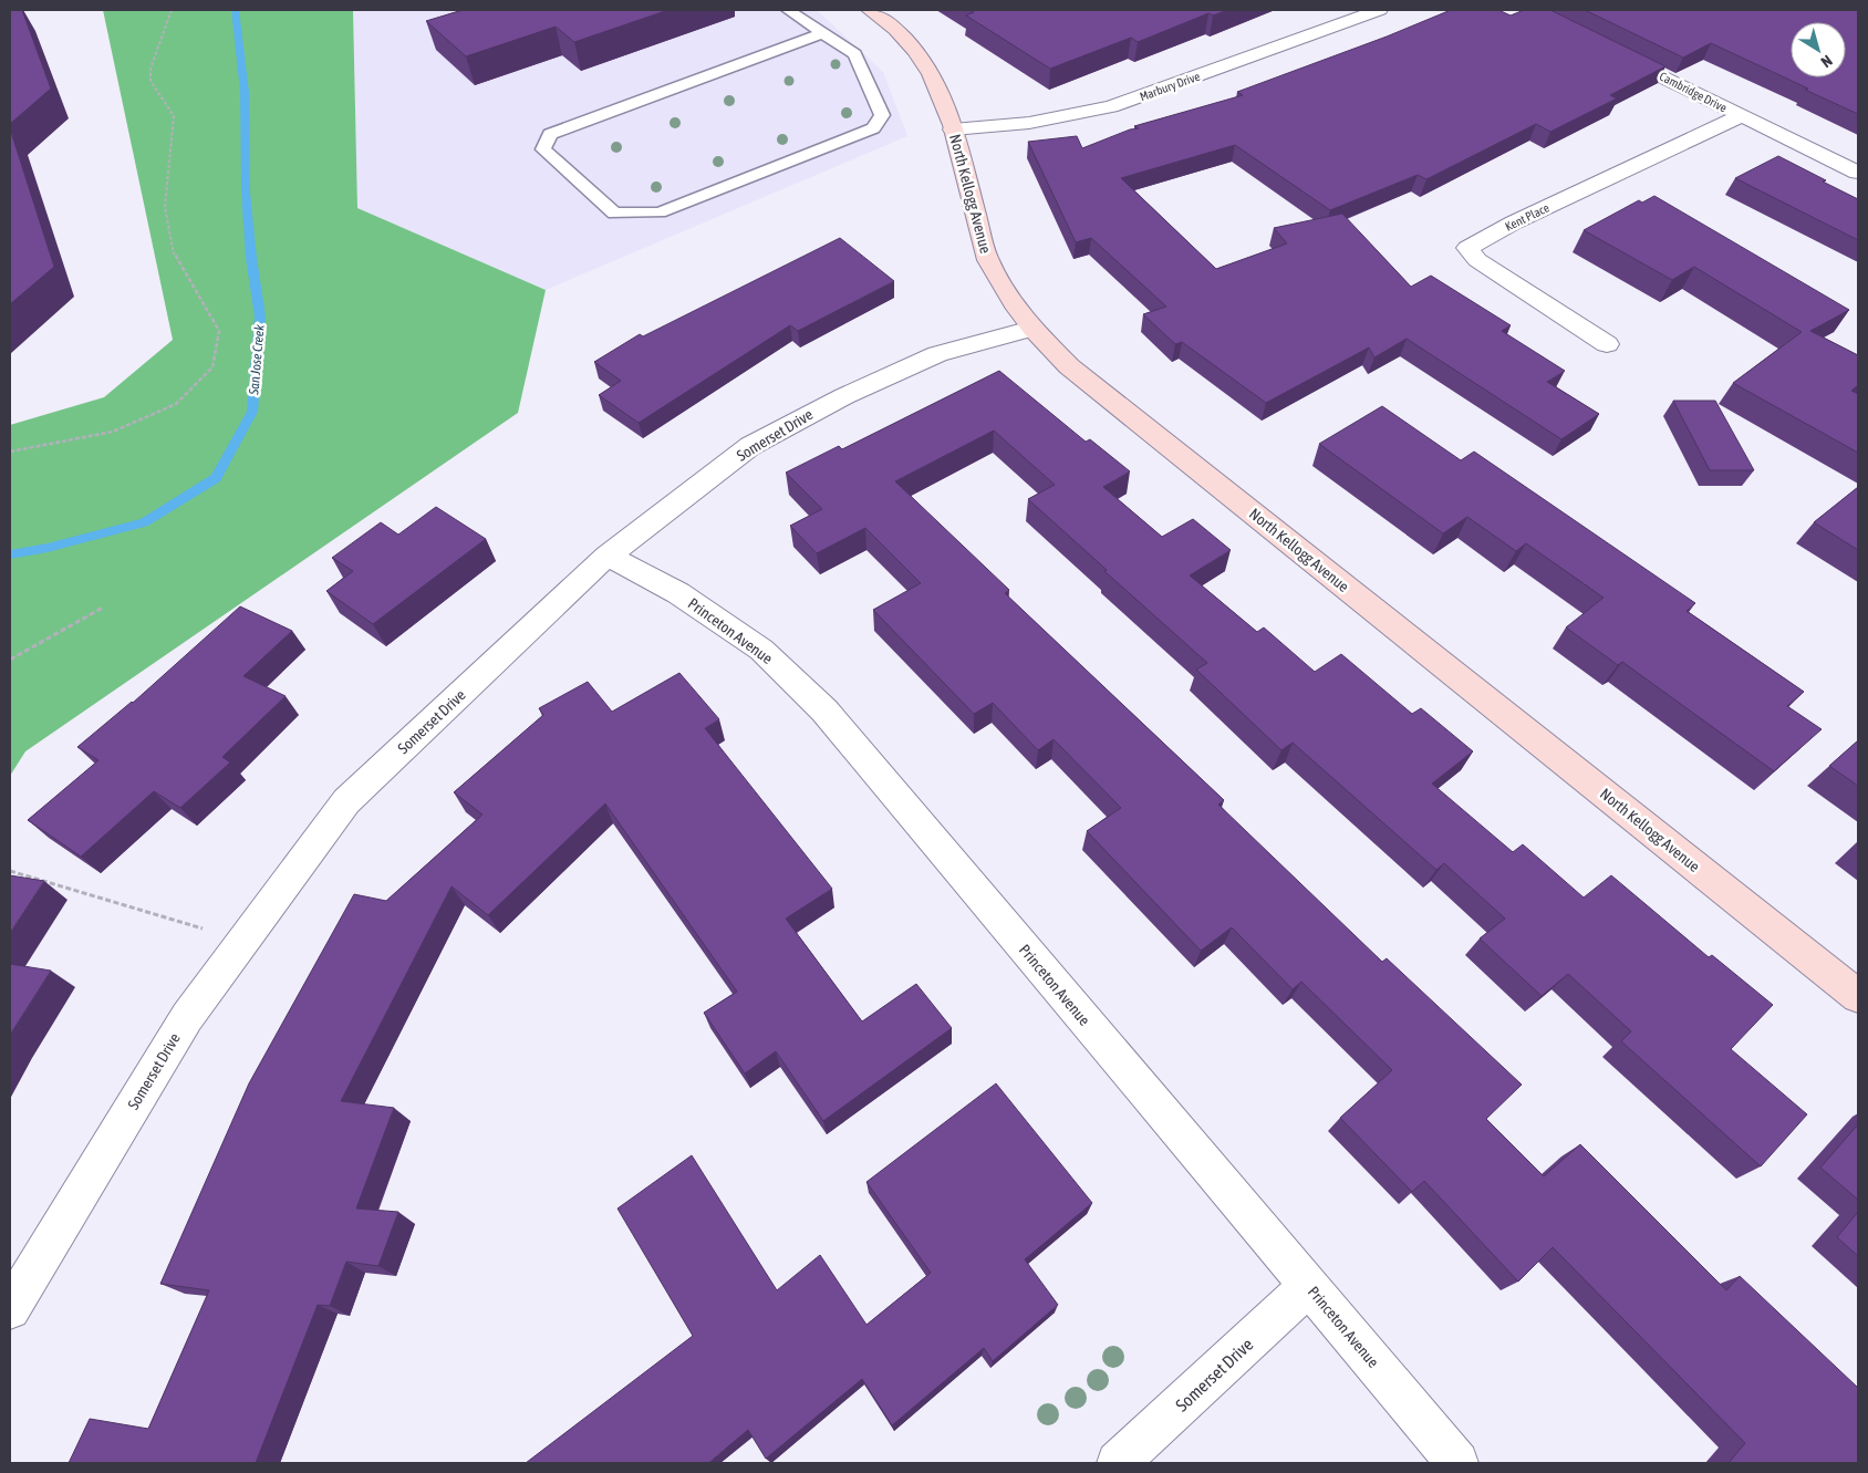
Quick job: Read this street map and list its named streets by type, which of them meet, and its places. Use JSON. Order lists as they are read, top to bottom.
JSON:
{
  "streets": {
    "street": [
      "Marbury Drive",
      "Cambridge Drive",
      "North Kellogg Avenue",
      "Kent Place",
      "Somerset Drive",
      "Princeton Avenue"
    ]
  },
  "crossings": [
    ["Marbury Drive", "North Kellogg Avenue"],
    ["Cambridge Drive", "Kent Place"],
    ["North Kellogg Avenue", "Somerset Drive"],
    ["Somerset Drive", "Princeton Avenue"]
  ],
  "water": ["San Jose Creek"],
  "north": "bottom right"
}
